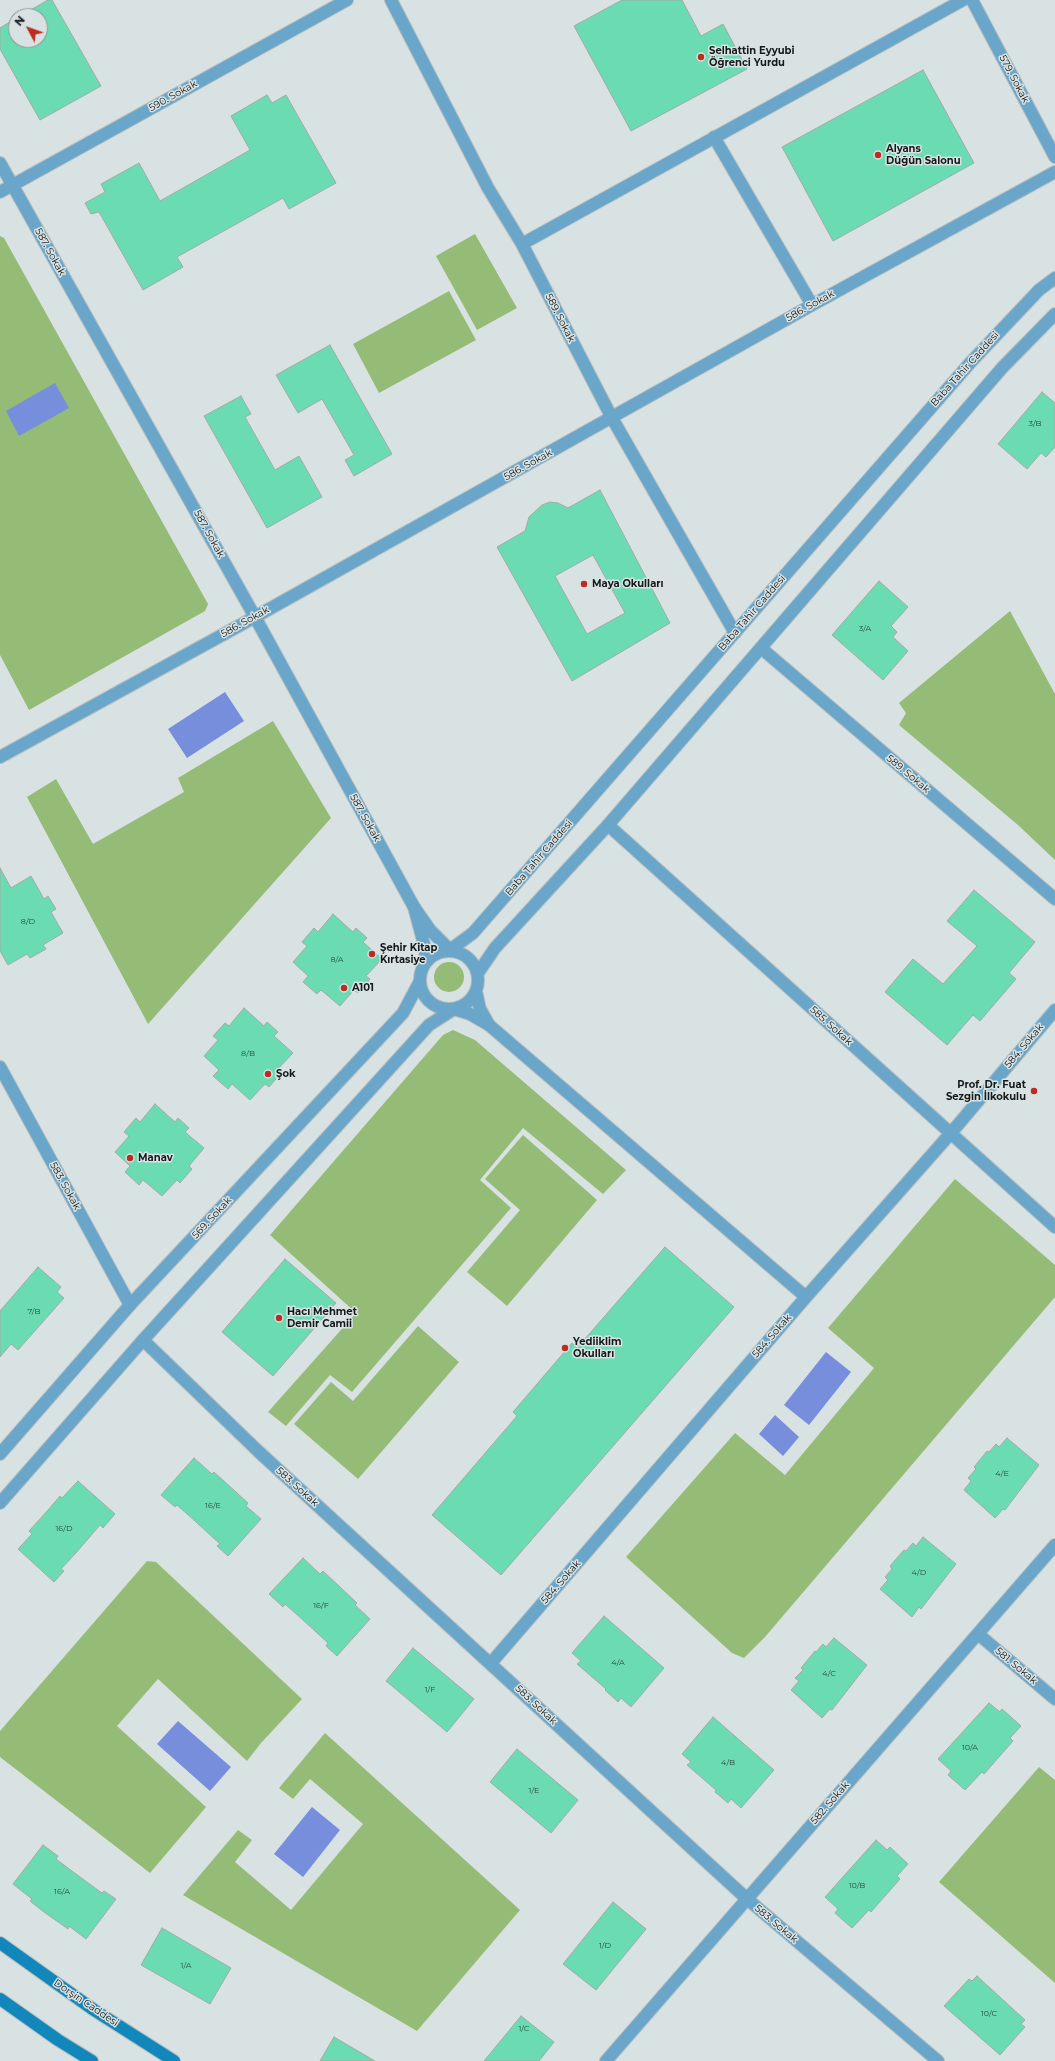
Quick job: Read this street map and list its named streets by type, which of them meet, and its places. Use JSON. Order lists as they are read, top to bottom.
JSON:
{
  "streets": {
    "main road": ["Dorşin Caddesi"],
    "street": [
      "579. Sokak",
      "590. Sokak",
      "587. Sokak",
      "586. Sokak",
      "589. Sokak",
      "Baba Tahir Caddesi",
      "585. Sokak",
      "584. Sokak",
      "583. Sokak",
      "569. Sokak",
      "581. Sokak",
      "582. Sokak"
    ]
  },
  "crossings": [
    ["590. Sokak", "587. Sokak"],
    ["587. Sokak", "586. Sokak"],
    ["586. Sokak", "589. Sokak"],
    ["589. Sokak", "Baba Tahir Caddesi"],
    ["Baba Tahir Caddesi", "569. Sokak"],
    ["585. Sokak", "584. Sokak"],
    ["584. Sokak", "583. Sokak"],
    ["583. Sokak", "569. Sokak"],
    ["583. Sokak", "582. Sokak"],
    ["581. Sokak", "582. Sokak"]
  ],
  "places": [
    "Selhattin Eyyubi Öğrenci Yurdu",
    "Alyans Düğün Salonu",
    "Maya Okulları",
    "Şehir Kitap Kırtasiye",
    "A101",
    "Şok",
    "Prof. Dr. Fuat Sezgin İlkokulu",
    "Manav",
    "Hacı Mehmet Demir Camii",
    "Yediiklim Okulları"
  ],
  "house_numbers": [
    "3/B",
    "3/A",
    "8/D",
    "8/A",
    "8/B",
    "7/B",
    "4/E",
    "16/E",
    "16/D",
    "4/D",
    "16/F",
    "4/A",
    "4/C",
    "1/F",
    "10/A",
    "4/B",
    "1/E",
    "10/B",
    "16/A",
    "1/D",
    "1/A",
    "10/C",
    "1/C"
  ],
  "north": "top left"
}
